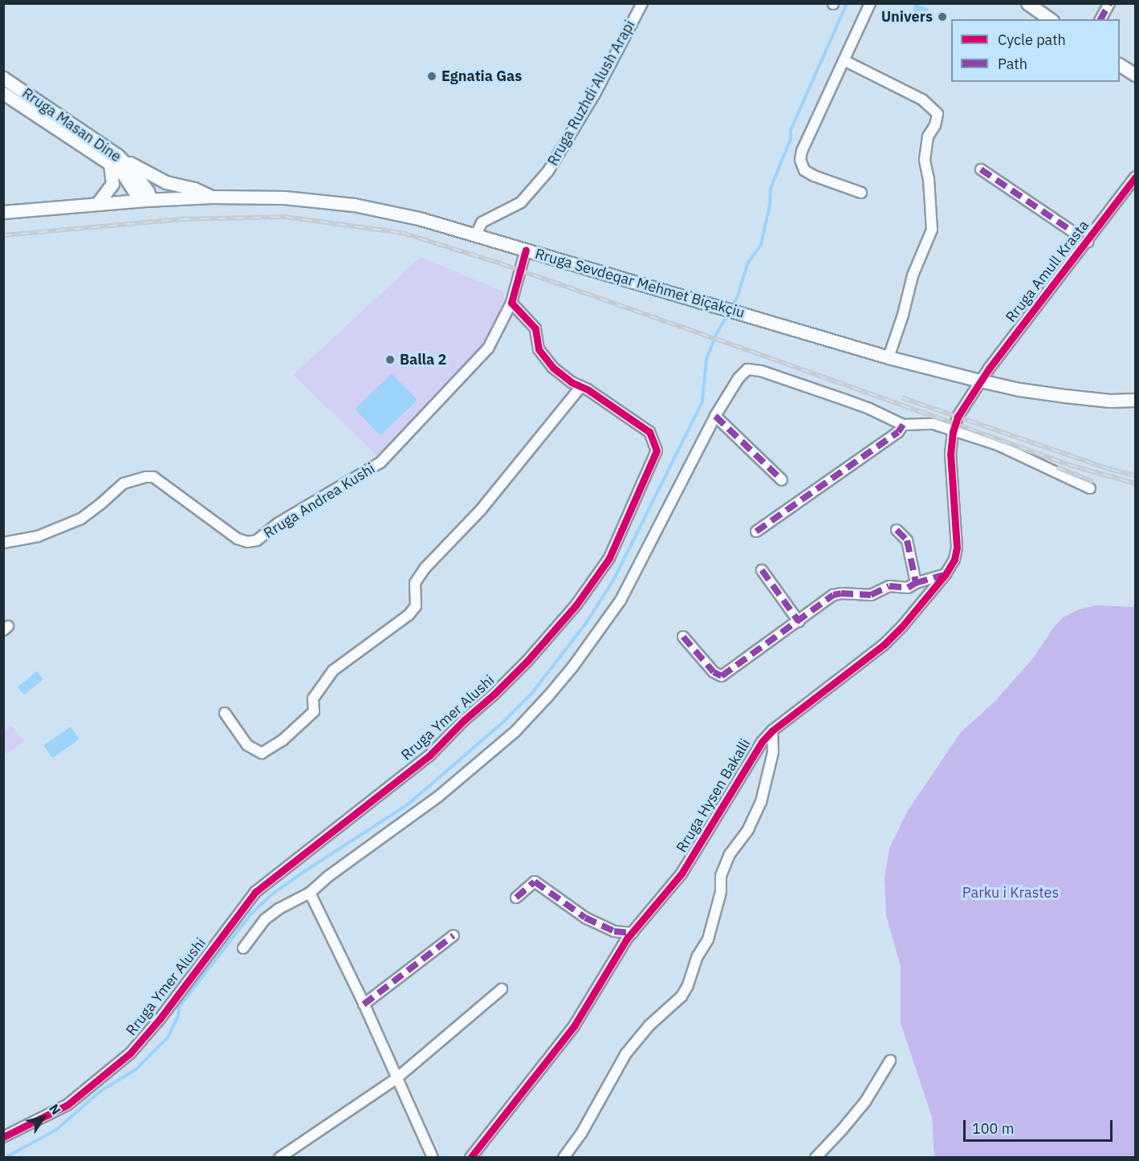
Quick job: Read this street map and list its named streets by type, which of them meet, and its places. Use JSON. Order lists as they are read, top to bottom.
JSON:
{
  "streets": {
    "main road": ["Rruga Masan Dine", "Rruga Sevdeqar Mehmet Biçakçiu"],
    "street": [
      "Rruga Ruzhdi Alush Arapi",
      "Rruga Amull Krasta",
      "Rruga Andrea Kushi",
      "Rruga Ymer Alushi",
      "Rruga Hysen Bakalli"
    ]
  },
  "crossings": [
    ["Rruga Ruzhdi Alush Arapi", "Rruga Sevdeqar Mehmet Biçakçiu"],
    ["Rruga Masan Dine", "Rruga Sevdeqar Mehmet Biçakçiu"],
    ["Rruga Amull Krasta", "Rruga Sevdeqar Mehmet Biçakçiu"],
    ["Rruga Amull Krasta", "Rruga Hysen Bakalli"],
    ["Rruga Sevdeqar Mehmet Biçakçiu", "Rruga Hysen Bakalli"],
    ["Rruga Andrea Kushi", "Rruga Ymer Alushi"]
  ],
  "parks": ["Parku i Krastes"],
  "places": ["Univers", "Egnatia Gas", "Balla 2"],
  "legend": ["Cycle path", "Path"],
  "scale_bar": "100 m",
  "north": "top right"
}
